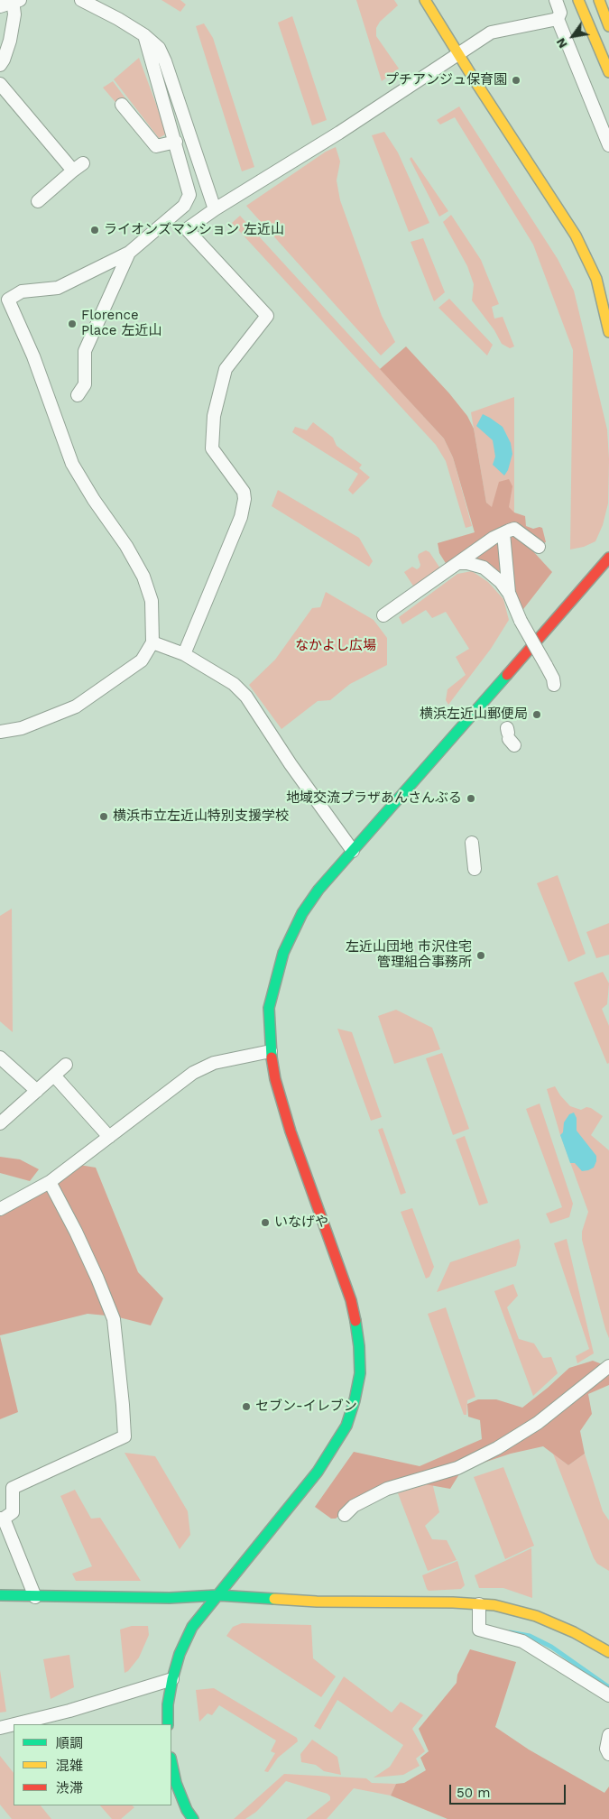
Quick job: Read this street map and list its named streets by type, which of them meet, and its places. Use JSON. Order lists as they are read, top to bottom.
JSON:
{
  "parks": ["なかよし広場"],
  "places": [
    "プチアンジュ保育園",
    "ライオンズマンション 左近山",
    "Florence Place 左近山",
    "横浜左近山郵便局",
    "地域交流プラザあんさんぶる",
    "横浜市立左近山特別支援学校",
    "左近山団地 市沢住宅 管理組合事務所",
    "いなげや",
    "セブン-イレブン"
  ],
  "legend": ["順調", "混雑", "渋滞"],
  "scale_bar": "50 m",
  "north": "bottom left"
}
